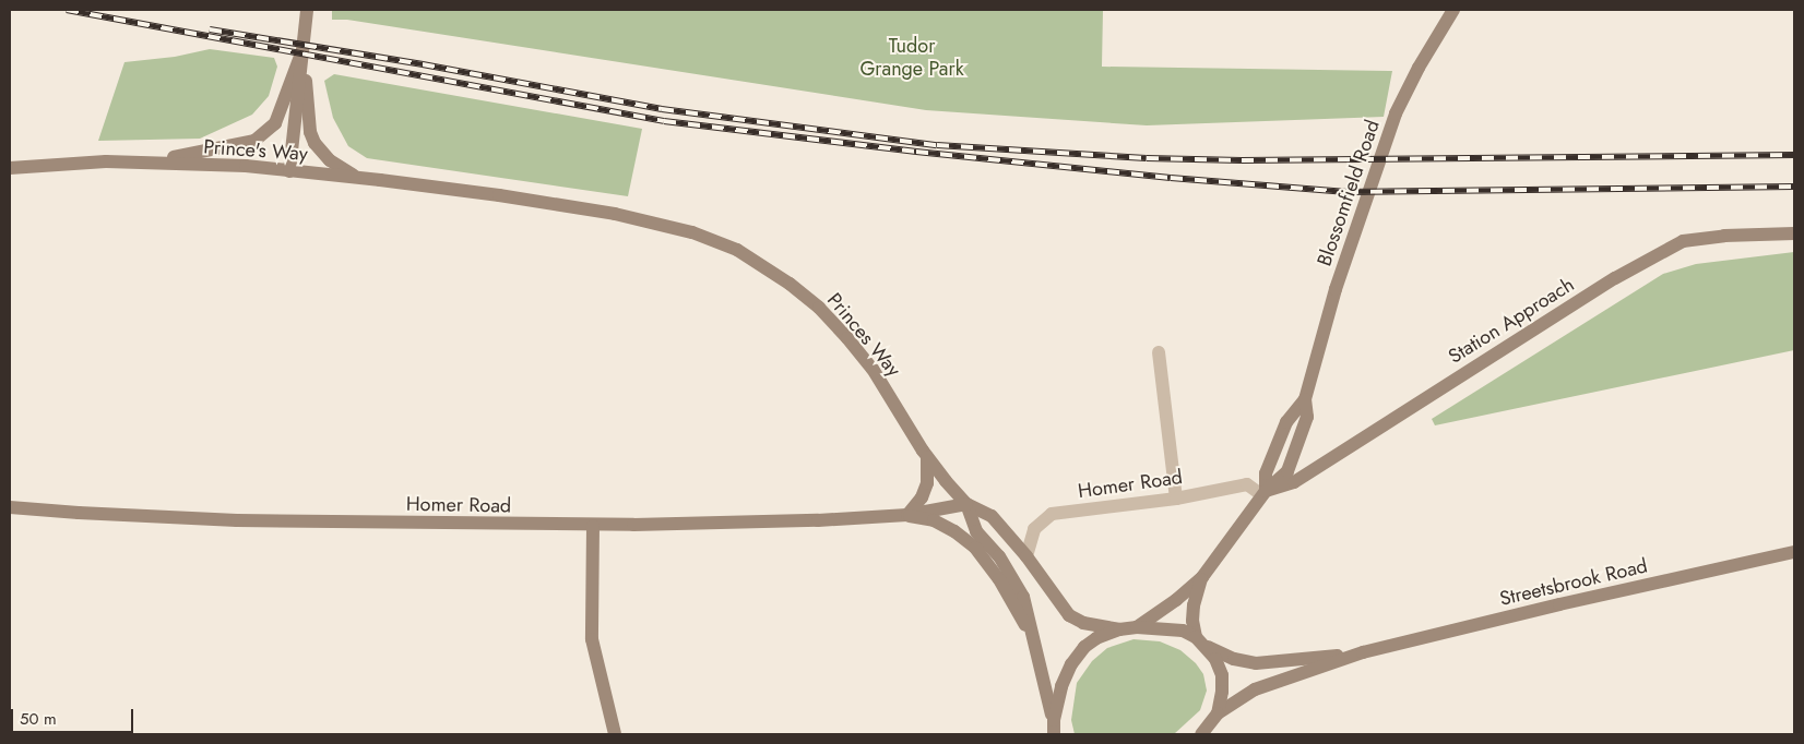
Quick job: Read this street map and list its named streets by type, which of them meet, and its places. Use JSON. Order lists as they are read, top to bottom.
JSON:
{
  "streets": {
    "street": [
      "Prince's Way",
      "Blossomfield Road",
      "Station Approach",
      "Princes Way",
      "Homer Road",
      "Streetsbrook Road"
    ]
  },
  "crossings": [
    ["Prince's Way", "Princes Way"],
    ["Blossomfield Road", "Station Approach"],
    ["Blossomfield Road", "Homer Road"],
    ["Blossomfield Road", "Streetsbrook Road"],
    ["Station Approach", "Homer Road"],
    ["Princes Way", "Homer Road"],
    ["Princes Way", "Streetsbrook Road"]
  ],
  "parks": ["Tudor Grange Park"],
  "scale_bar": "50 m"
}
